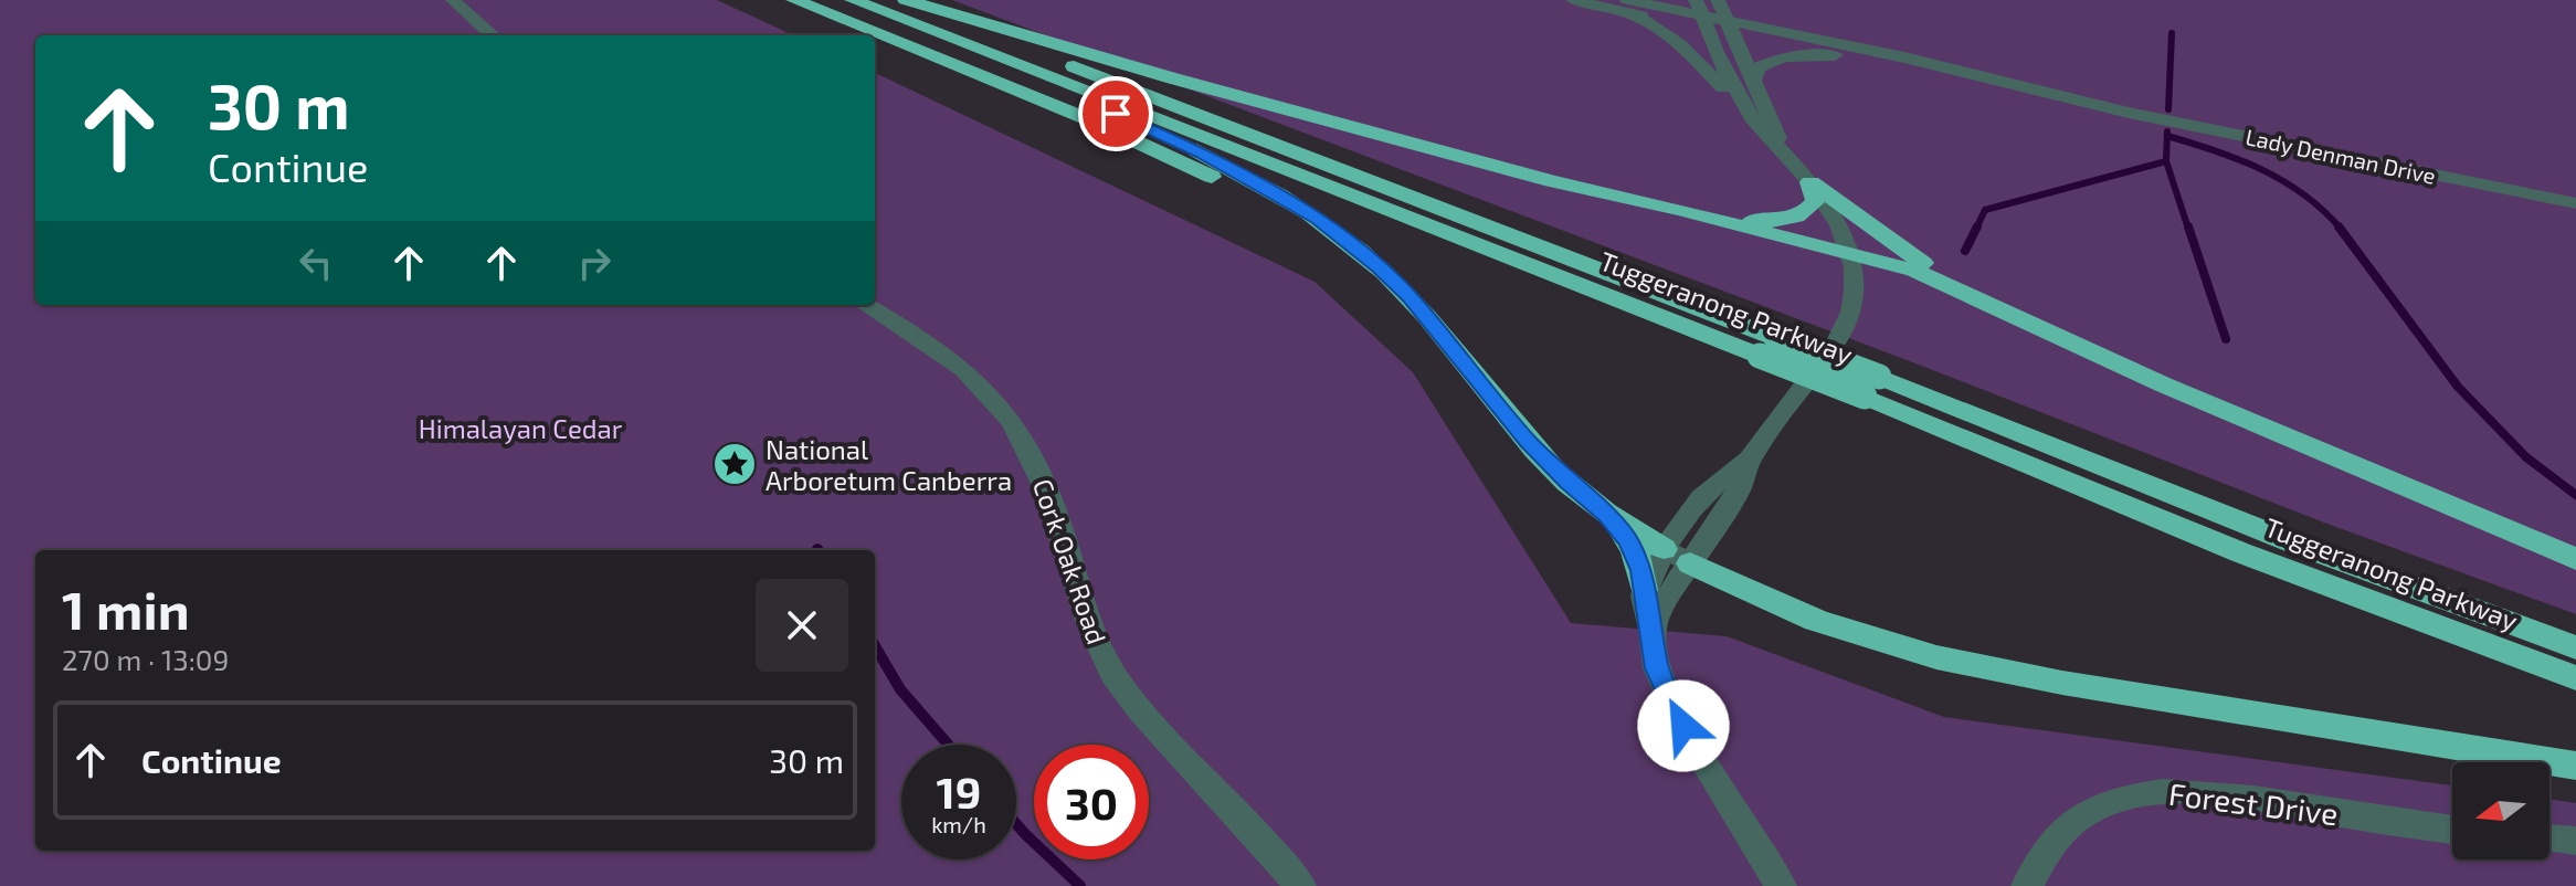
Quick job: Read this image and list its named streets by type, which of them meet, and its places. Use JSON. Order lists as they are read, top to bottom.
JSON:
{
  "streets": {
    "highway": ["Tuggeranong Parkway"],
    "street": ["Lady Denman Drive", "Cork Oak Road", "Forest Drive"]
  },
  "parks": ["Himalayan Cedar"],
  "places": {
    "place": ["National Arboretum Canberra"]
  },
  "north": "left",
  "page": {
    "turn": ["30 m", "Continue"],
    "heading": ["1 min", "270 m · 13:09"],
    "list": [
      {
        "name": "Continue",
        "value": "30 m"
      }
    ],
    "speed": "19 km/h",
    "limit": "30"
  }
}
